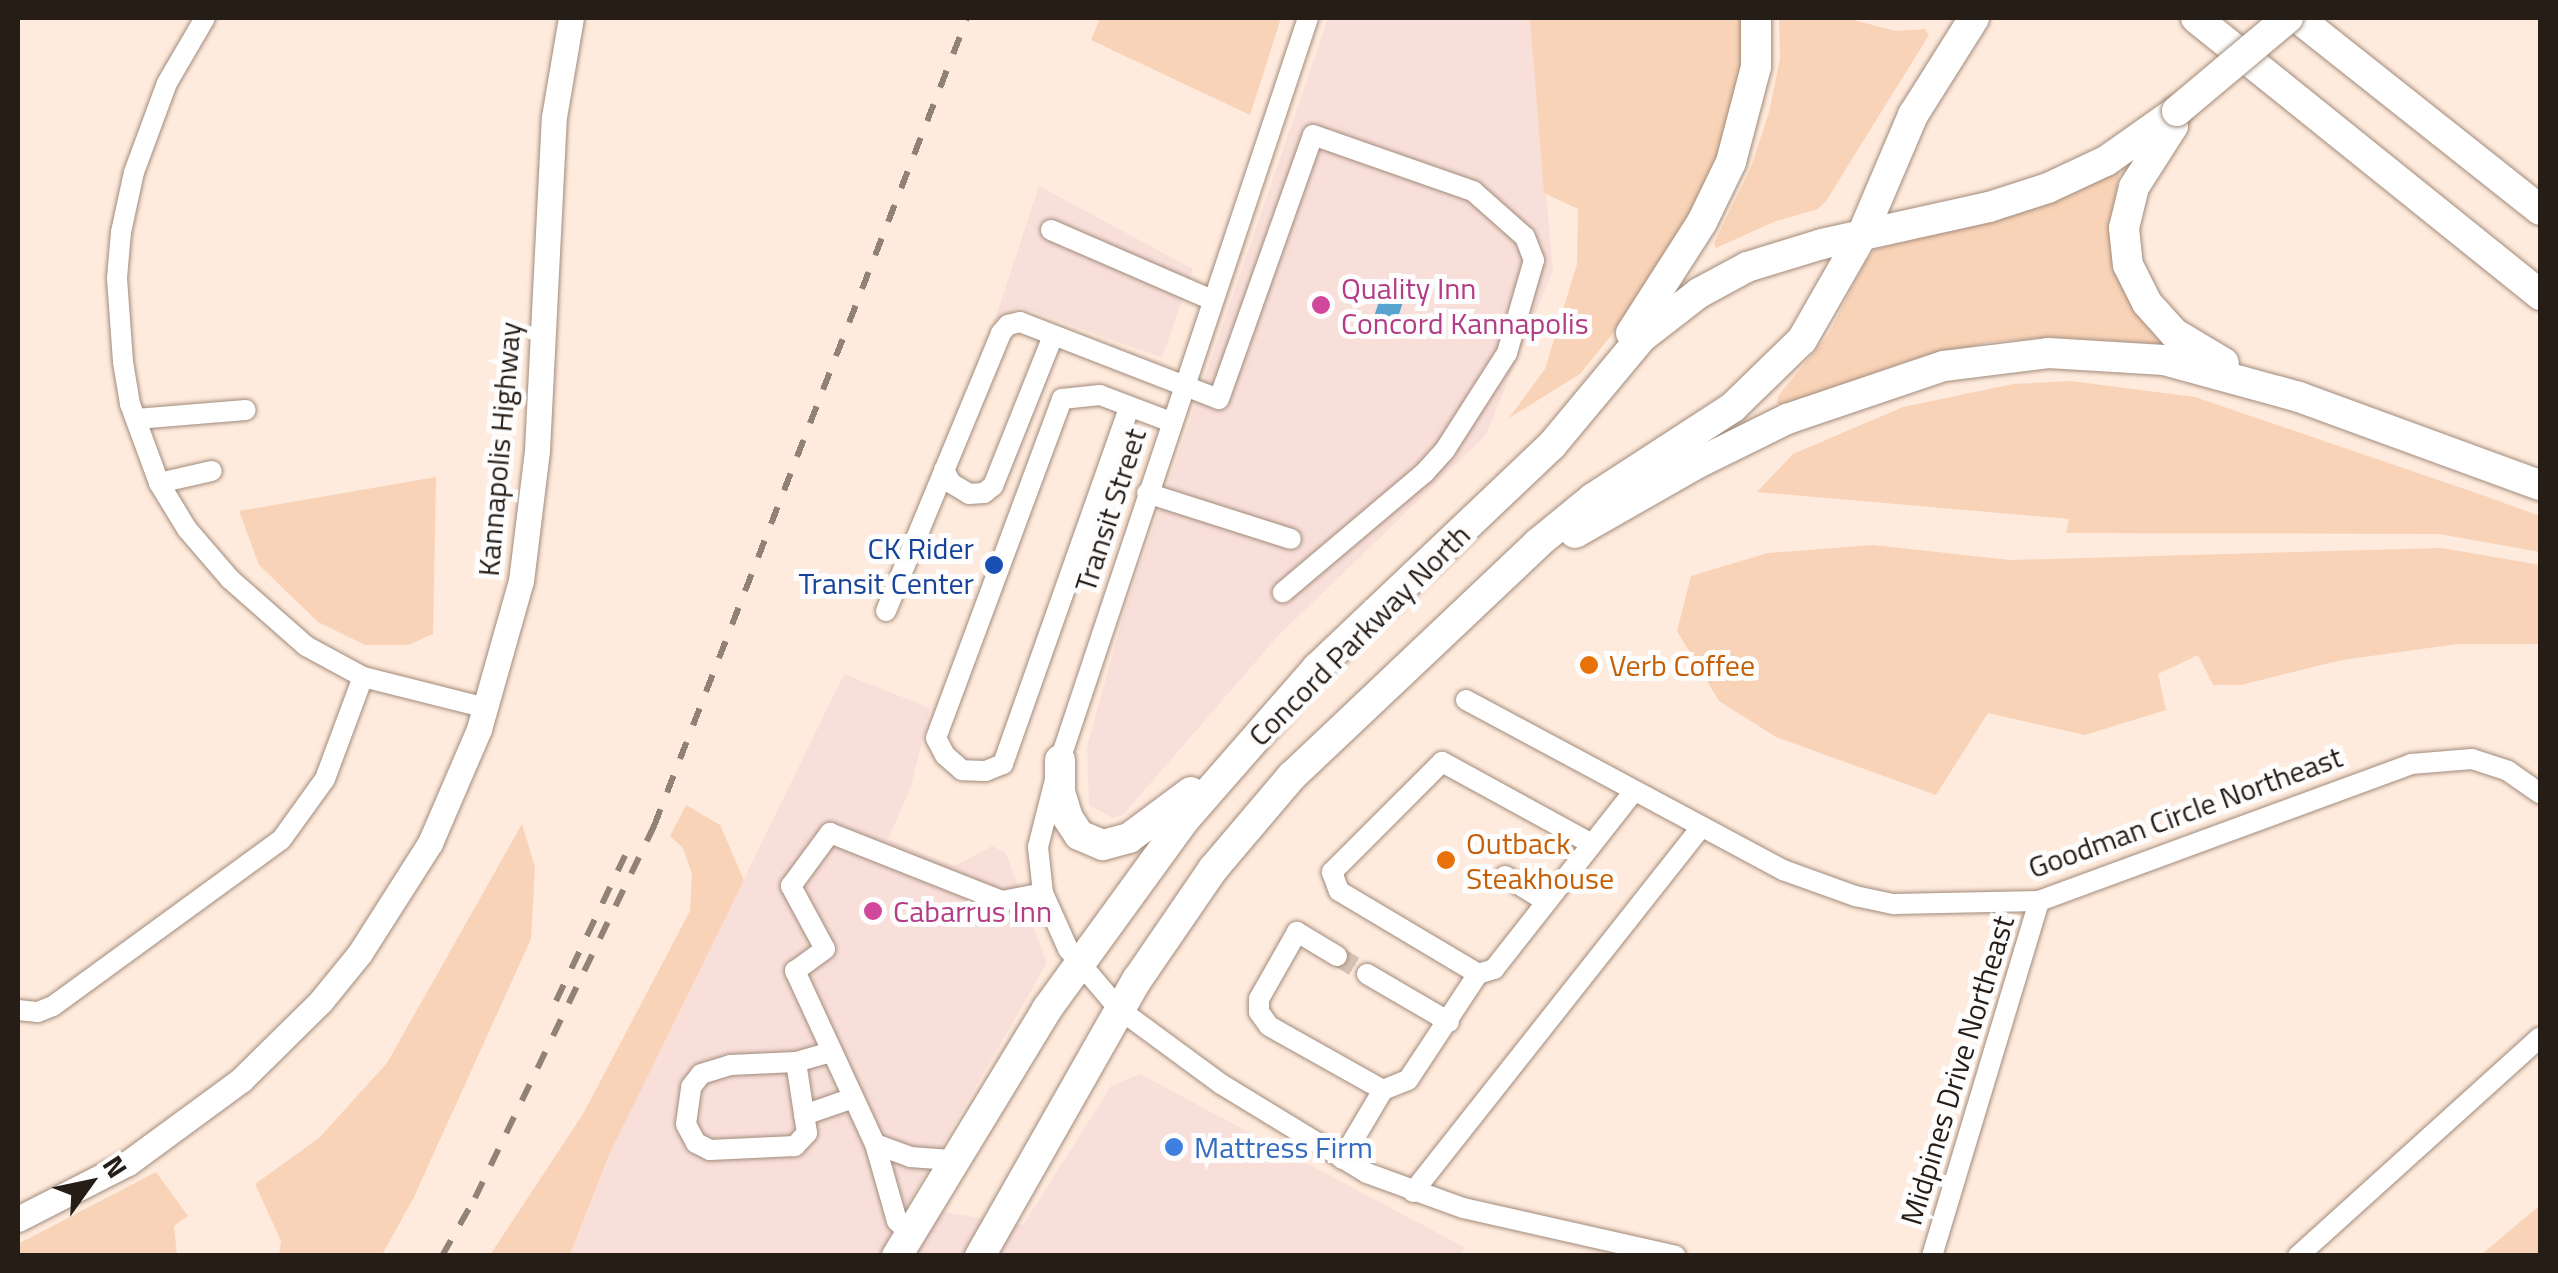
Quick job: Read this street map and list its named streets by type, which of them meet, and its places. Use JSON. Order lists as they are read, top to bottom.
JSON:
{
  "streets": {
    "highway": ["Concord Parkway North"],
    "main road": ["Kannapolis Highway"],
    "street": ["Transit Street", "Goodman Circle Northeast", "Midpines Drive Northeast"]
  },
  "crossings": [
    ["Transit Street", "Concord Parkway North"],
    ["Goodman Circle Northeast", "Midpines Drive Northeast"]
  ],
  "places": [
    "Quality Inn Concord Kannapolis",
    "CK Rider Transit Center",
    "Verb Coffee",
    "Outback Steakhouse",
    "Cabarrus Inn",
    "Mattress Firm"
  ],
  "north": "top right"
}
